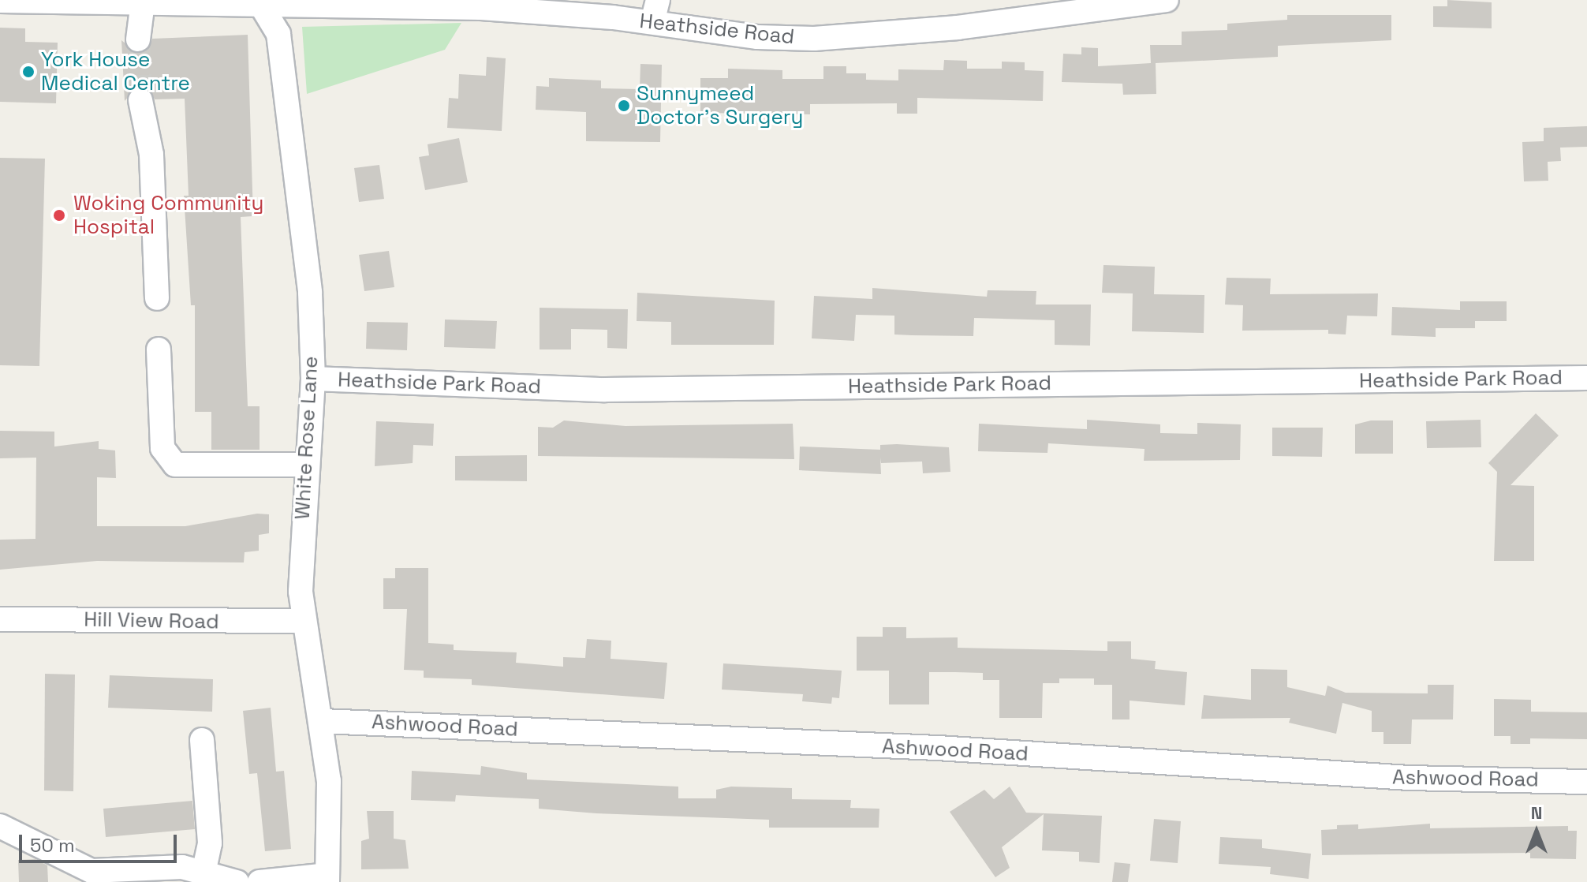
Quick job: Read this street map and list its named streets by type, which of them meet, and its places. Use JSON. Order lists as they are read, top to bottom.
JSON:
{
  "streets": {
    "street": [
      "Heathside Road",
      "Heathside Park Road",
      "White Rose Lane",
      "Hill View Road",
      "Ashwood Road"
    ]
  },
  "crossings": [
    ["Heathside Road", "White Rose Lane"],
    ["Heathside Park Road", "White Rose Lane"],
    ["White Rose Lane", "Hill View Road"],
    ["White Rose Lane", "Ashwood Road"]
  ],
  "places": ["York House Medical Centre", "Sunnymeed Doctor's Surgery", "Woking Community Hospital"],
  "scale_bar": "50 m",
  "north": "top"
}
